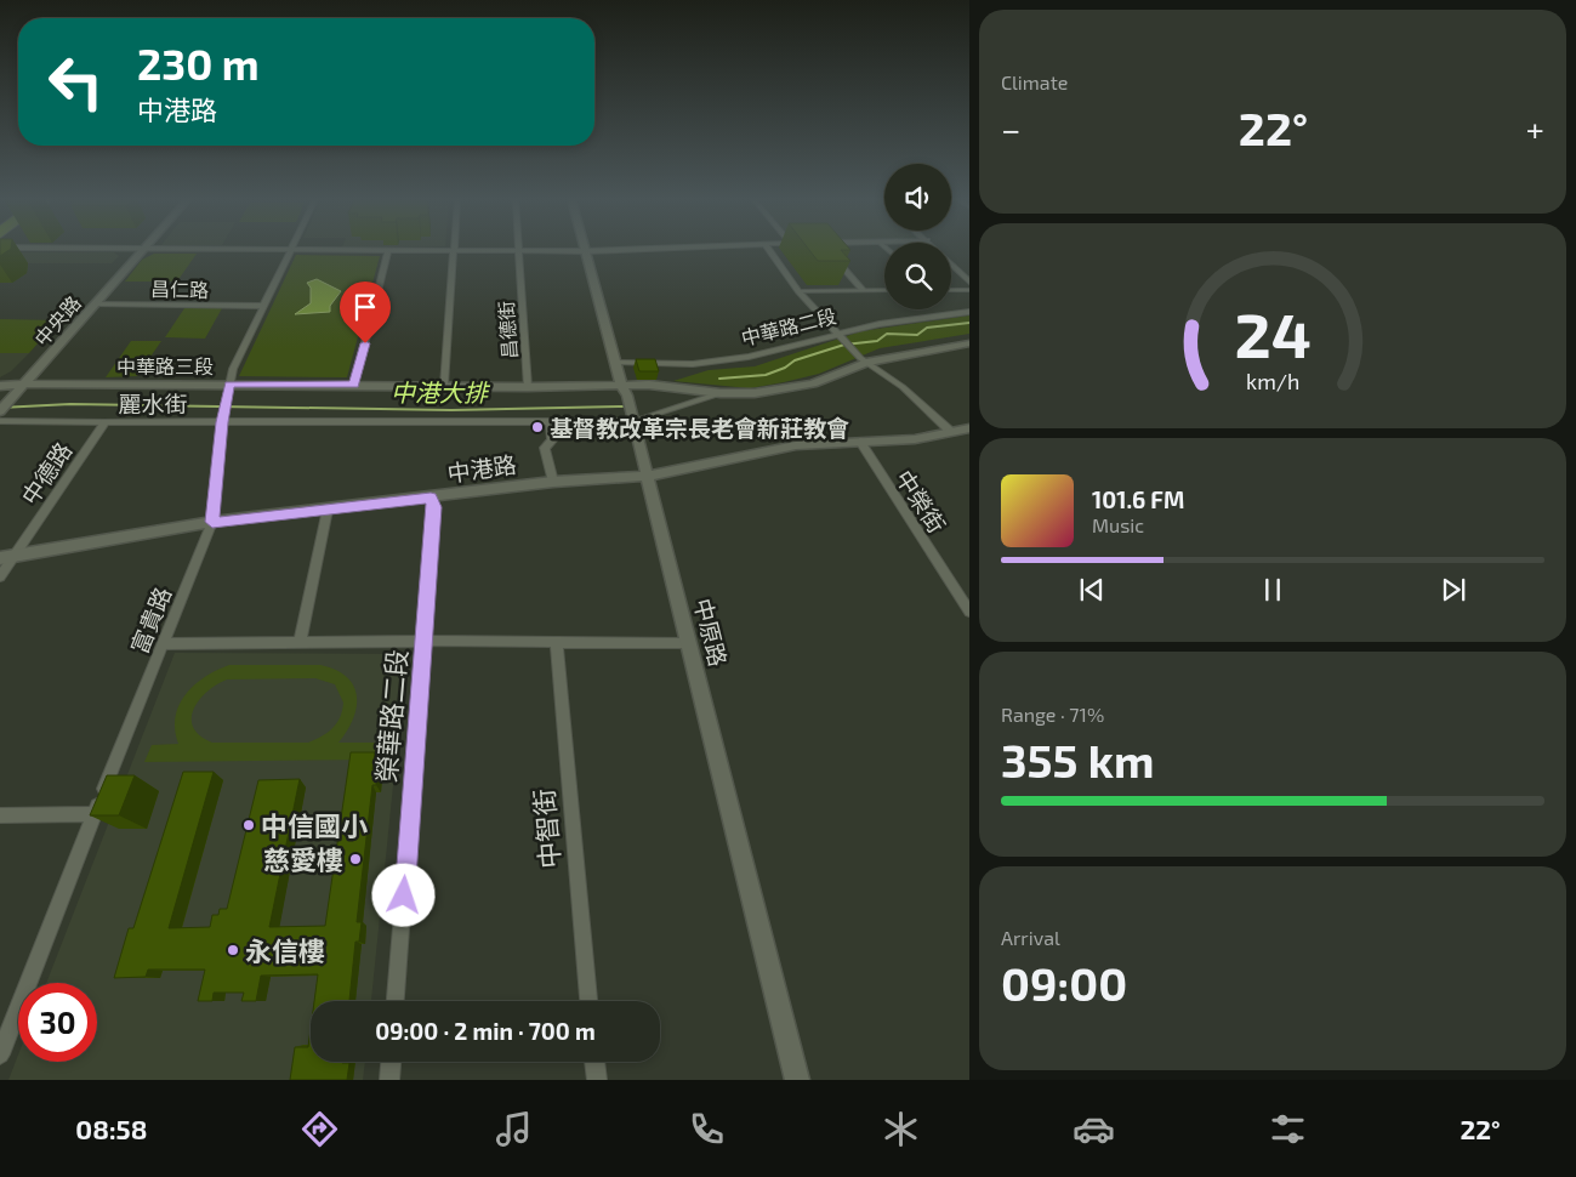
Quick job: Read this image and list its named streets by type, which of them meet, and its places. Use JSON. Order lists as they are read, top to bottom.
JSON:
{
  "streets": {
    "street": [
      "昌仁路",
      "中央路",
      "中華路二段",
      "昌德街",
      "中華路三段",
      "麗水街",
      "中港路",
      "中德路",
      "中榮街",
      "富貴路",
      "中原路",
      "榮華路二段",
      "中智街"
    ]
  },
  "crossings": [
    ["昌仁路", "中央路"],
    ["昌仁路", "富貴路"],
    ["中央路", "中華路三段"],
    ["中華路二段", "中原路"],
    ["昌德街", "中華路三段"],
    ["中華路三段", "富貴路"],
    ["中華路三段", "中原路"],
    ["麗水街", "中德路"],
    ["麗水街", "富貴路"],
    ["麗水街", "中原路"],
    ["中港路", "中德路"],
    ["中港路", "中榮街"],
    ["中港路", "富貴路"],
    ["中港路", "中原路"],
    ["中港路", "榮華路二段"]
  ],
  "water": ["中港大排"],
  "places": [
    "基督教改革宗長老會新莊教會",
    "中信國小",
    "慈愛樓",
    "永信樓"
  ],
  "page": {
    "tile": [
      "Climate",
      ["Range · 71%", "355 km"],
      ["Arrival", "09:00"]
    ],
    "turn": ["230 m", "中港路"],
    "heat": ["−", "22°", "+"],
    "song": ["101.6 FM", "Music"],
    "limit": "30",
    "trip": "09:00 · 2 min · 700 m",
    "tabs": ["08:58", "22°"],
    "gauge": ["24", "km/h"]
  }
}
